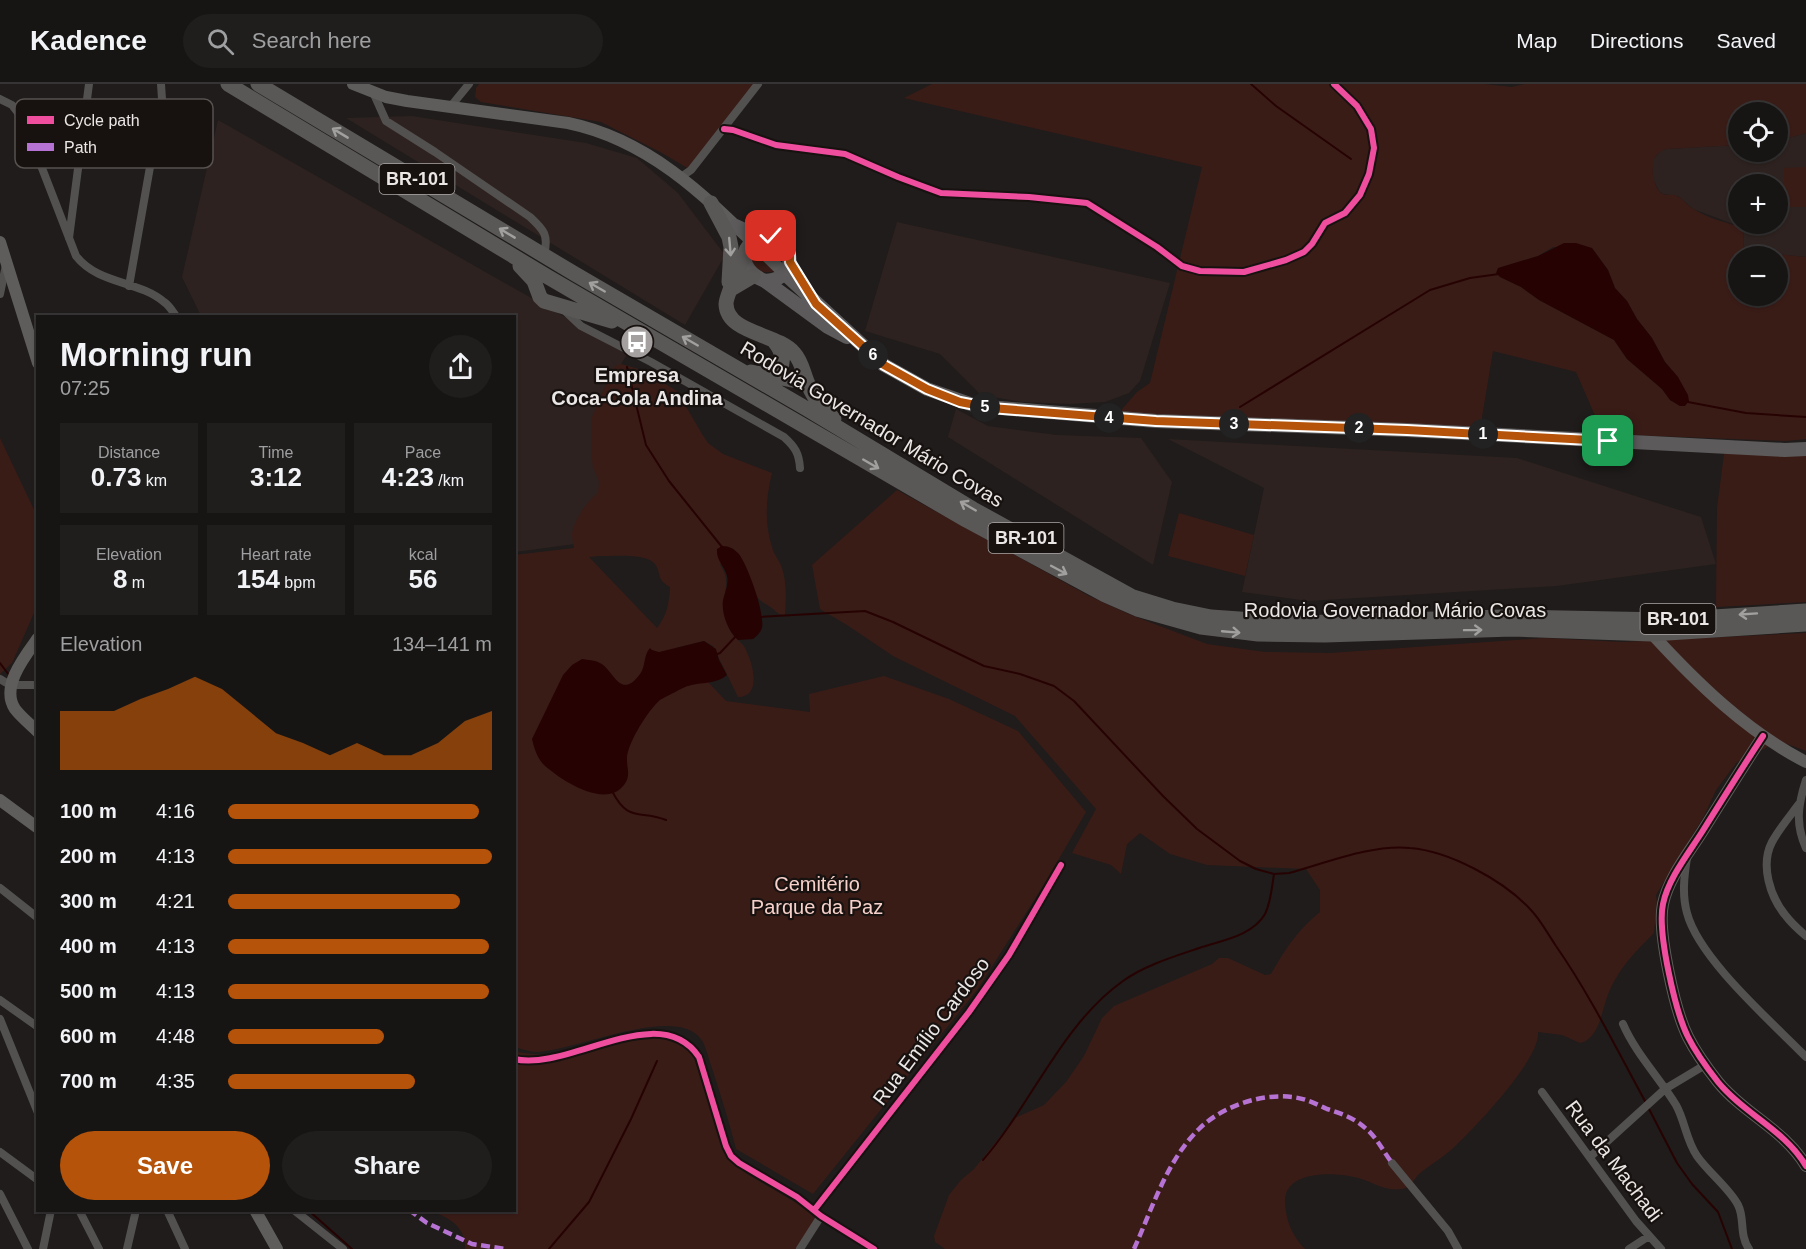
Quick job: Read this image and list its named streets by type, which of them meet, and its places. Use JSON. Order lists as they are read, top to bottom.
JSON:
{
  "streets": {
    "highway": ["BR-101", "Rodovia Governador Mário Covas"],
    "street": ["Rua Emílio Cardoso", "Rua da Machadi"]
  },
  "parks": ["Cemitério Parque da Paz"],
  "places": {
    "bus stop": ["Empresa Coca-Cola Andina"]
  },
  "legend": ["Cycle path", "Path"],
  "page": {
    "header": "Kadence",
    "search": "Search here",
    "nav": ["Map", "Directions", "Saved"],
    "map_buttons": ["+", "−"],
    "heading": ["Morning run", "07:25"],
    "pins": [
      "6",
      "5",
      "4",
      "3",
      "2",
      "1"
    ],
    "stats": [
      ["Distance", "0.73 km"],
      ["Time", "3:12"],
      ["Pace", "4:23 /km"],
      ["Elevation", "8 m"],
      ["Heart rate", "154 bpm"],
      ["kcal", "56"]
    ],
    "chart": ["Elevation", "134–141 m"],
    "list": [
      {
        "name": "100 m",
        "note": "4:16"
      },
      {
        "name": "200 m",
        "note": "4:13"
      },
      {
        "name": "300 m",
        "note": "4:21"
      },
      {
        "name": "400 m",
        "note": "4:13"
      },
      {
        "name": "500 m",
        "note": "4:13"
      },
      {
        "name": "600 m",
        "note": "4:48"
      },
      {
        "name": "700 m",
        "note": "4:35"
      }
    ],
    "buttons": ["Save", "Share"]
  }
}
